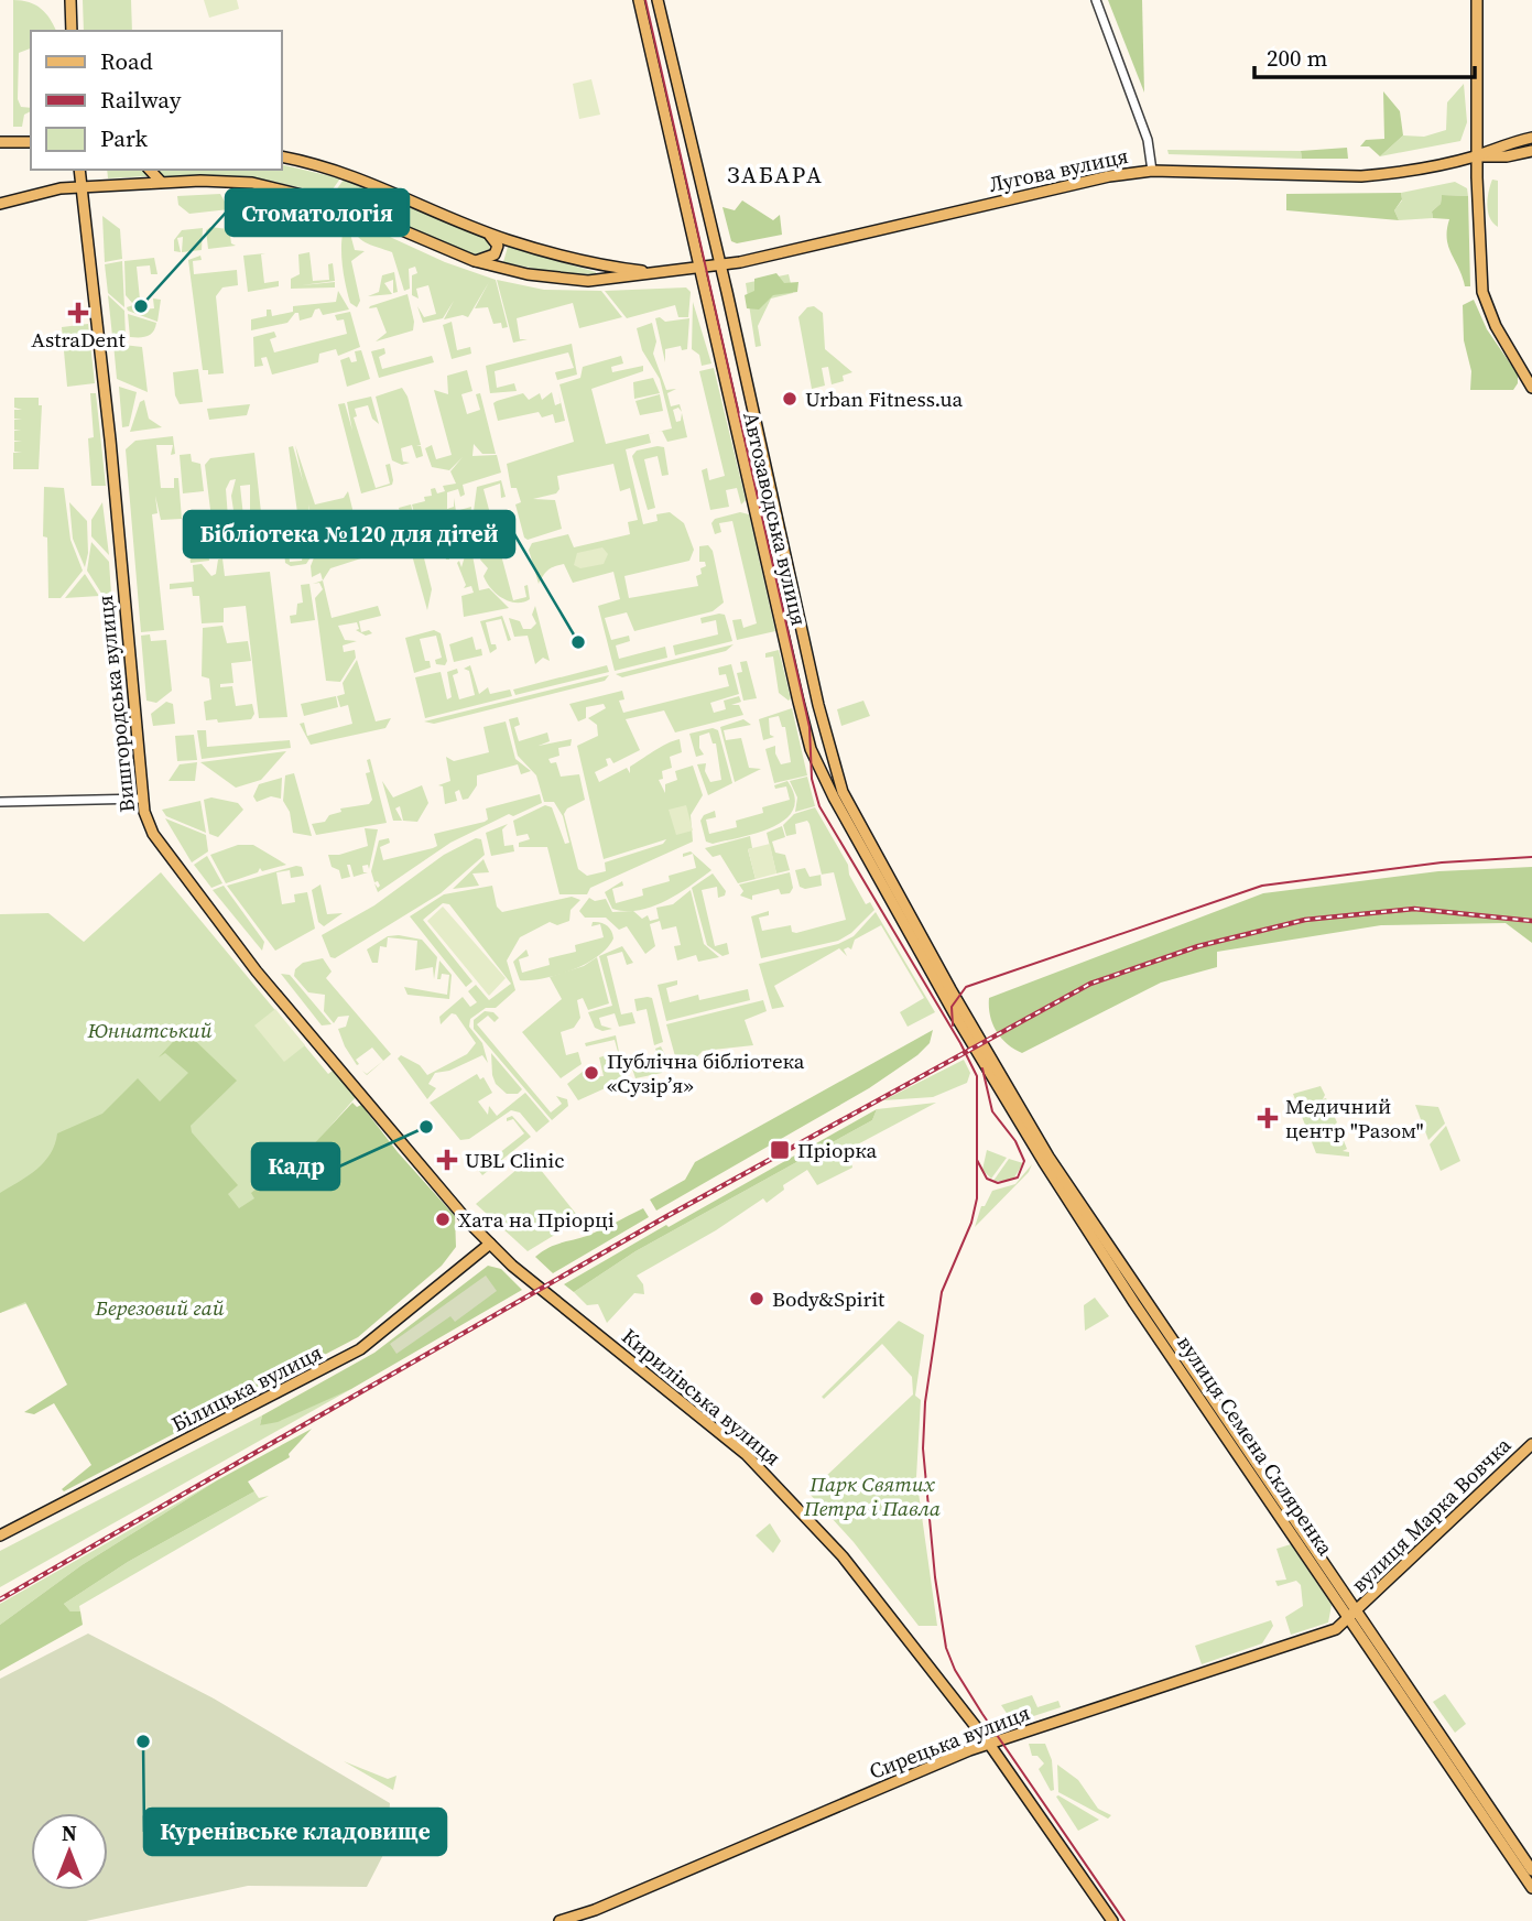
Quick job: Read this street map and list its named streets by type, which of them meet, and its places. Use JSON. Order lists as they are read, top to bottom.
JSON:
{
  "streets": {
    "main road": [
      "Лугова вулиця",
      "Автозаводська вулиця",
      "Вишгородська вулиця",
      "Білицька вулиця",
      "Кирилівська вулиця",
      "вулиця Семена Скляренка",
      "вулиця Марка Вовчка",
      "Сирецька вулиця"
    ]
  },
  "crossings": [
    ["Лугова вулиця", "Автозаводська вулиця"],
    ["Автозаводська вулиця", "вулиця Семена Скляренка"],
    ["Вишгородська вулиця", "Білицька вулиця"],
    ["Вишгородська вулиця", "Кирилівська вулиця"],
    ["Кирилівська вулиця", "Сирецька вулиця"],
    ["вулиця Семена Скляренка", "вулиця Марка Вовчка"],
    ["вулиця Семена Скляренка", "Сирецька вулиця"],
    ["вулиця Марка Вовчка", "Сирецька вулиця"]
  ],
  "districts": ["ЗАБАРА"],
  "parks": ["Юннатський", "Березовий гай", "Парк Святих Петра і Павла"],
  "places": {
    "other": [
      "Стоматологія",
      "Urban Fitness.ua",
      "Бібліотека №120 для дітей",
      "Публічна бібліотека «Сузір’я»",
      "Кадр",
      "Хата на Пріорці",
      "Body&Spirit",
      "Куренівське кладовище"
    ],
    "health": ["AstraDent", "Медичний центр \"Разом\"", "UBL Clinic"],
    "transit": ["Пріорка"]
  },
  "legend": ["Road", "Railway", "Park"],
  "scale_bar": "200 m",
  "north": "top"
}
